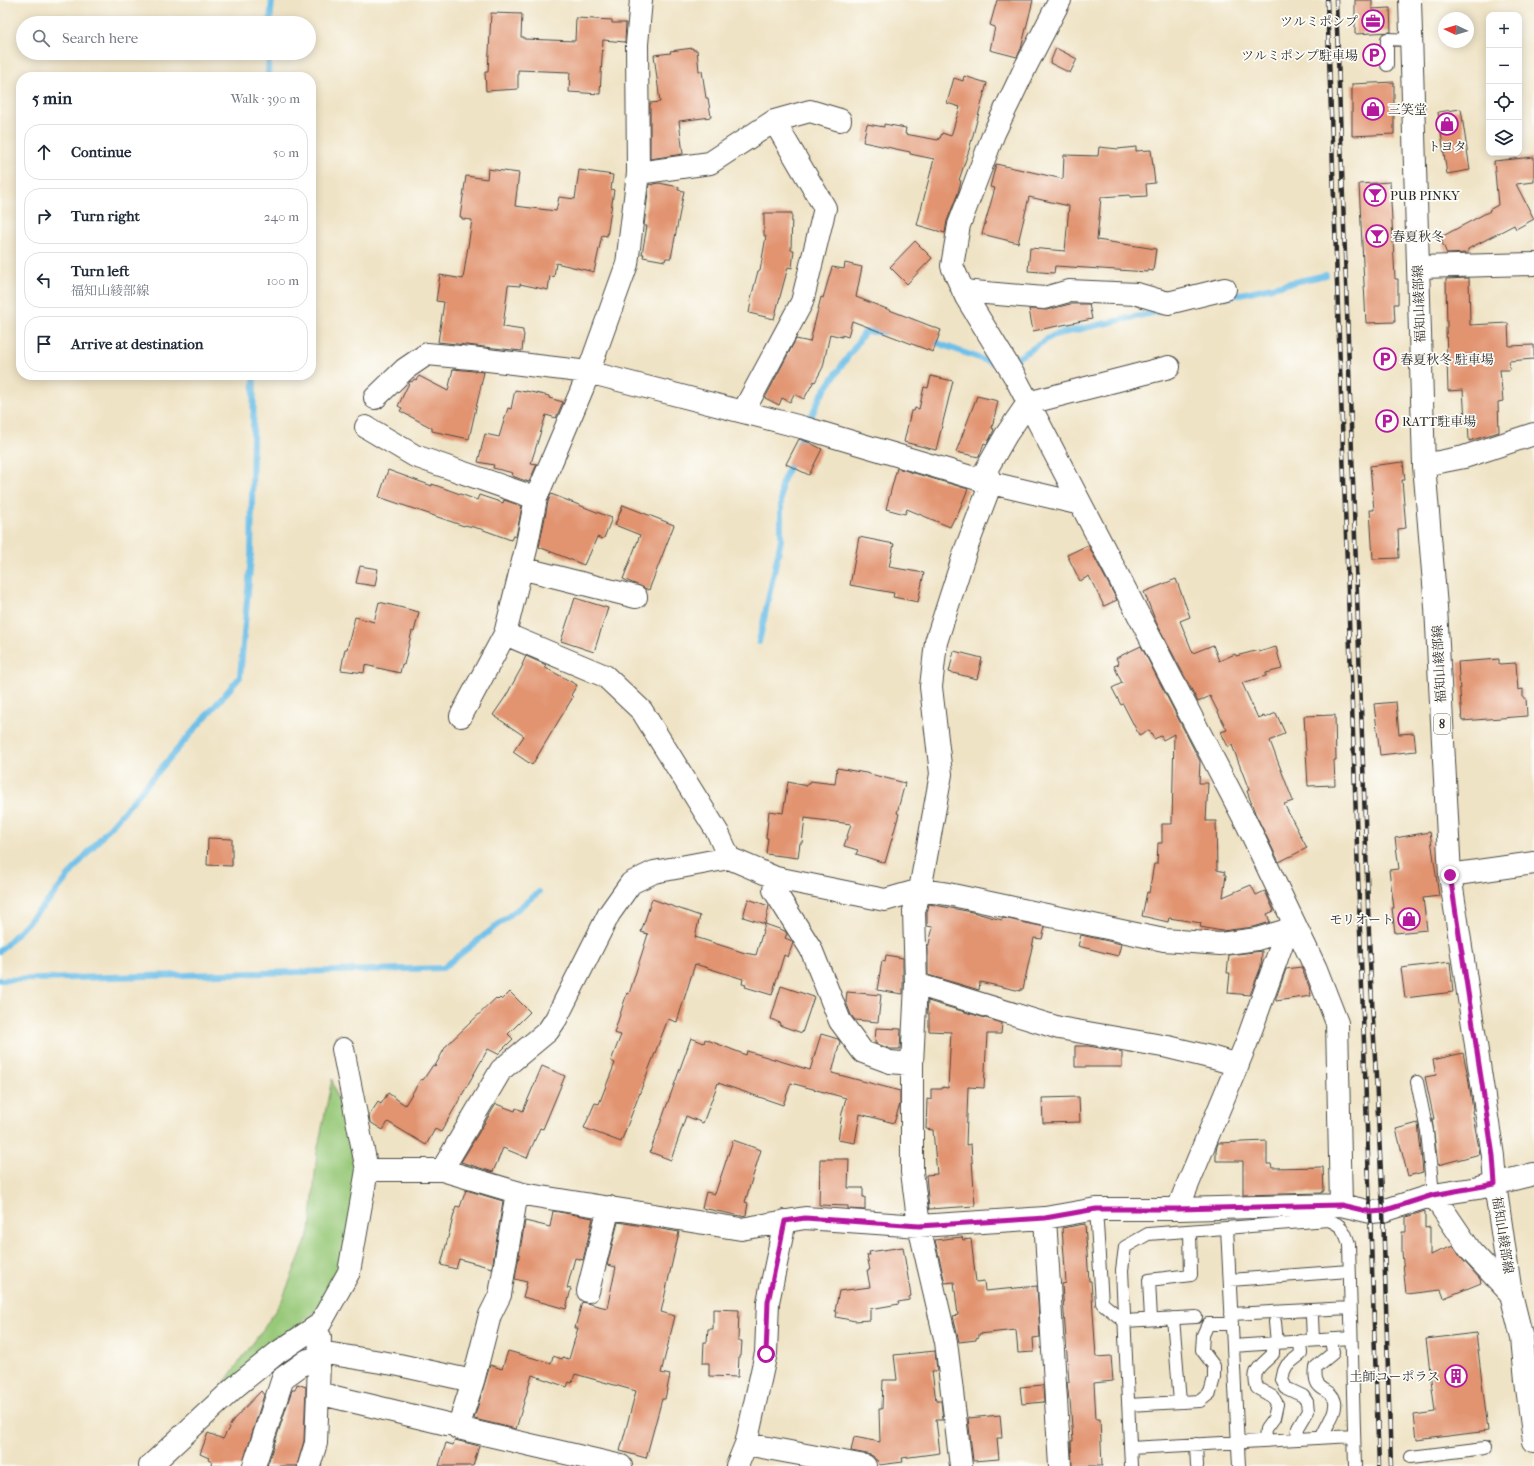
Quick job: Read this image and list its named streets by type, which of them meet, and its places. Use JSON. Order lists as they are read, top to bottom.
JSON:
{
  "streets": {
    "street": ["福知山綾部線", "8"]
  },
  "places": {
    "office": ["ツルミポンプ"],
    "parking": ["ツルミポンプ駐車場", "春夏秋冬 駐車場", "RATT駐車場"],
    "shop": ["三笑堂", "トヨタ", "モリオート"],
    "bar": ["PUB PINKY", "春夏秋冬"],
    "building": ["土師コーポラス"]
  },
  "north": "left",
  "page": {
    "map_buttons": ["+", "−"],
    "search": "Search here",
    "heading": ["5 min", "Walk · 390 m"],
    "list": [
      ["Continue", "50 m"],
      ["Turn right", "240 m"],
      ["Turn left", "福知山綾部線", "100 m"],
      "Arrive at destination"
    ]
  }
}
